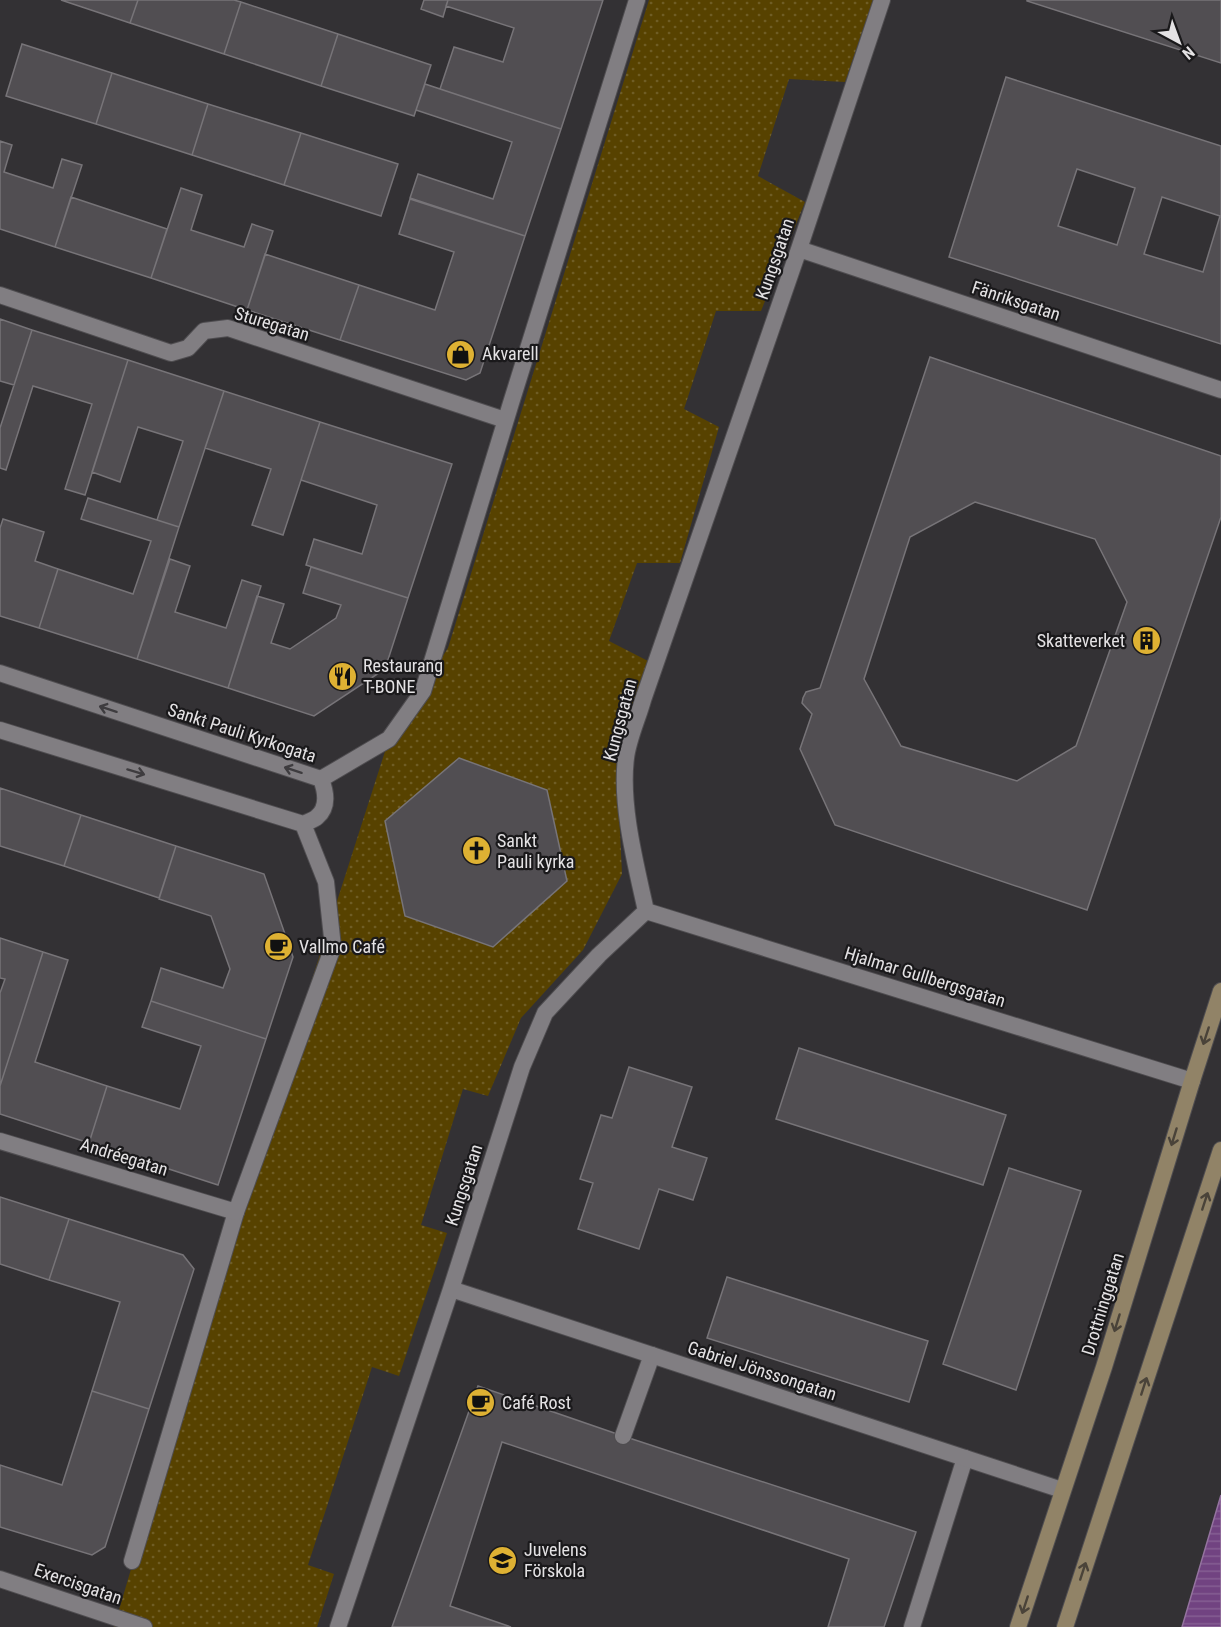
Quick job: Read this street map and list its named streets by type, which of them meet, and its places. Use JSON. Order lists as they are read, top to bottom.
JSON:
{
  "streets": {
    "main road": ["Drottninggatan"],
    "street": [
      "Kungsgatan",
      "Fänriksgatan",
      "Sturegatan",
      "Sankt Pauli Kyrkogata",
      "Hjalmar Gullbergsgatan",
      "Andréegatan",
      "Gabriel Jönssongatan",
      "Exercisgatan"
    ]
  },
  "crossings": [
    ["Kungsgatan", "Fänriksgatan"],
    ["Kungsgatan", "Hjalmar Gullbergsgatan"],
    ["Kungsgatan", "Gabriel Jönssongatan"],
    ["Hjalmar Gullbergsgatan", "Drottninggatan"],
    ["Drottninggatan", "Gabriel Jönssongatan"]
  ],
  "places": {
    "shop": ["Akvarell"],
    "building": ["Skatteverket"],
    "restaurant": ["Restaurang T-BONE"],
    "church": ["Sankt Pauli kyrka"],
    "cafe": ["Vallmo Café", "Café Rost"],
    "school or university": ["Juvelens Förskola"]
  },
  "north": "bottom right"
}
